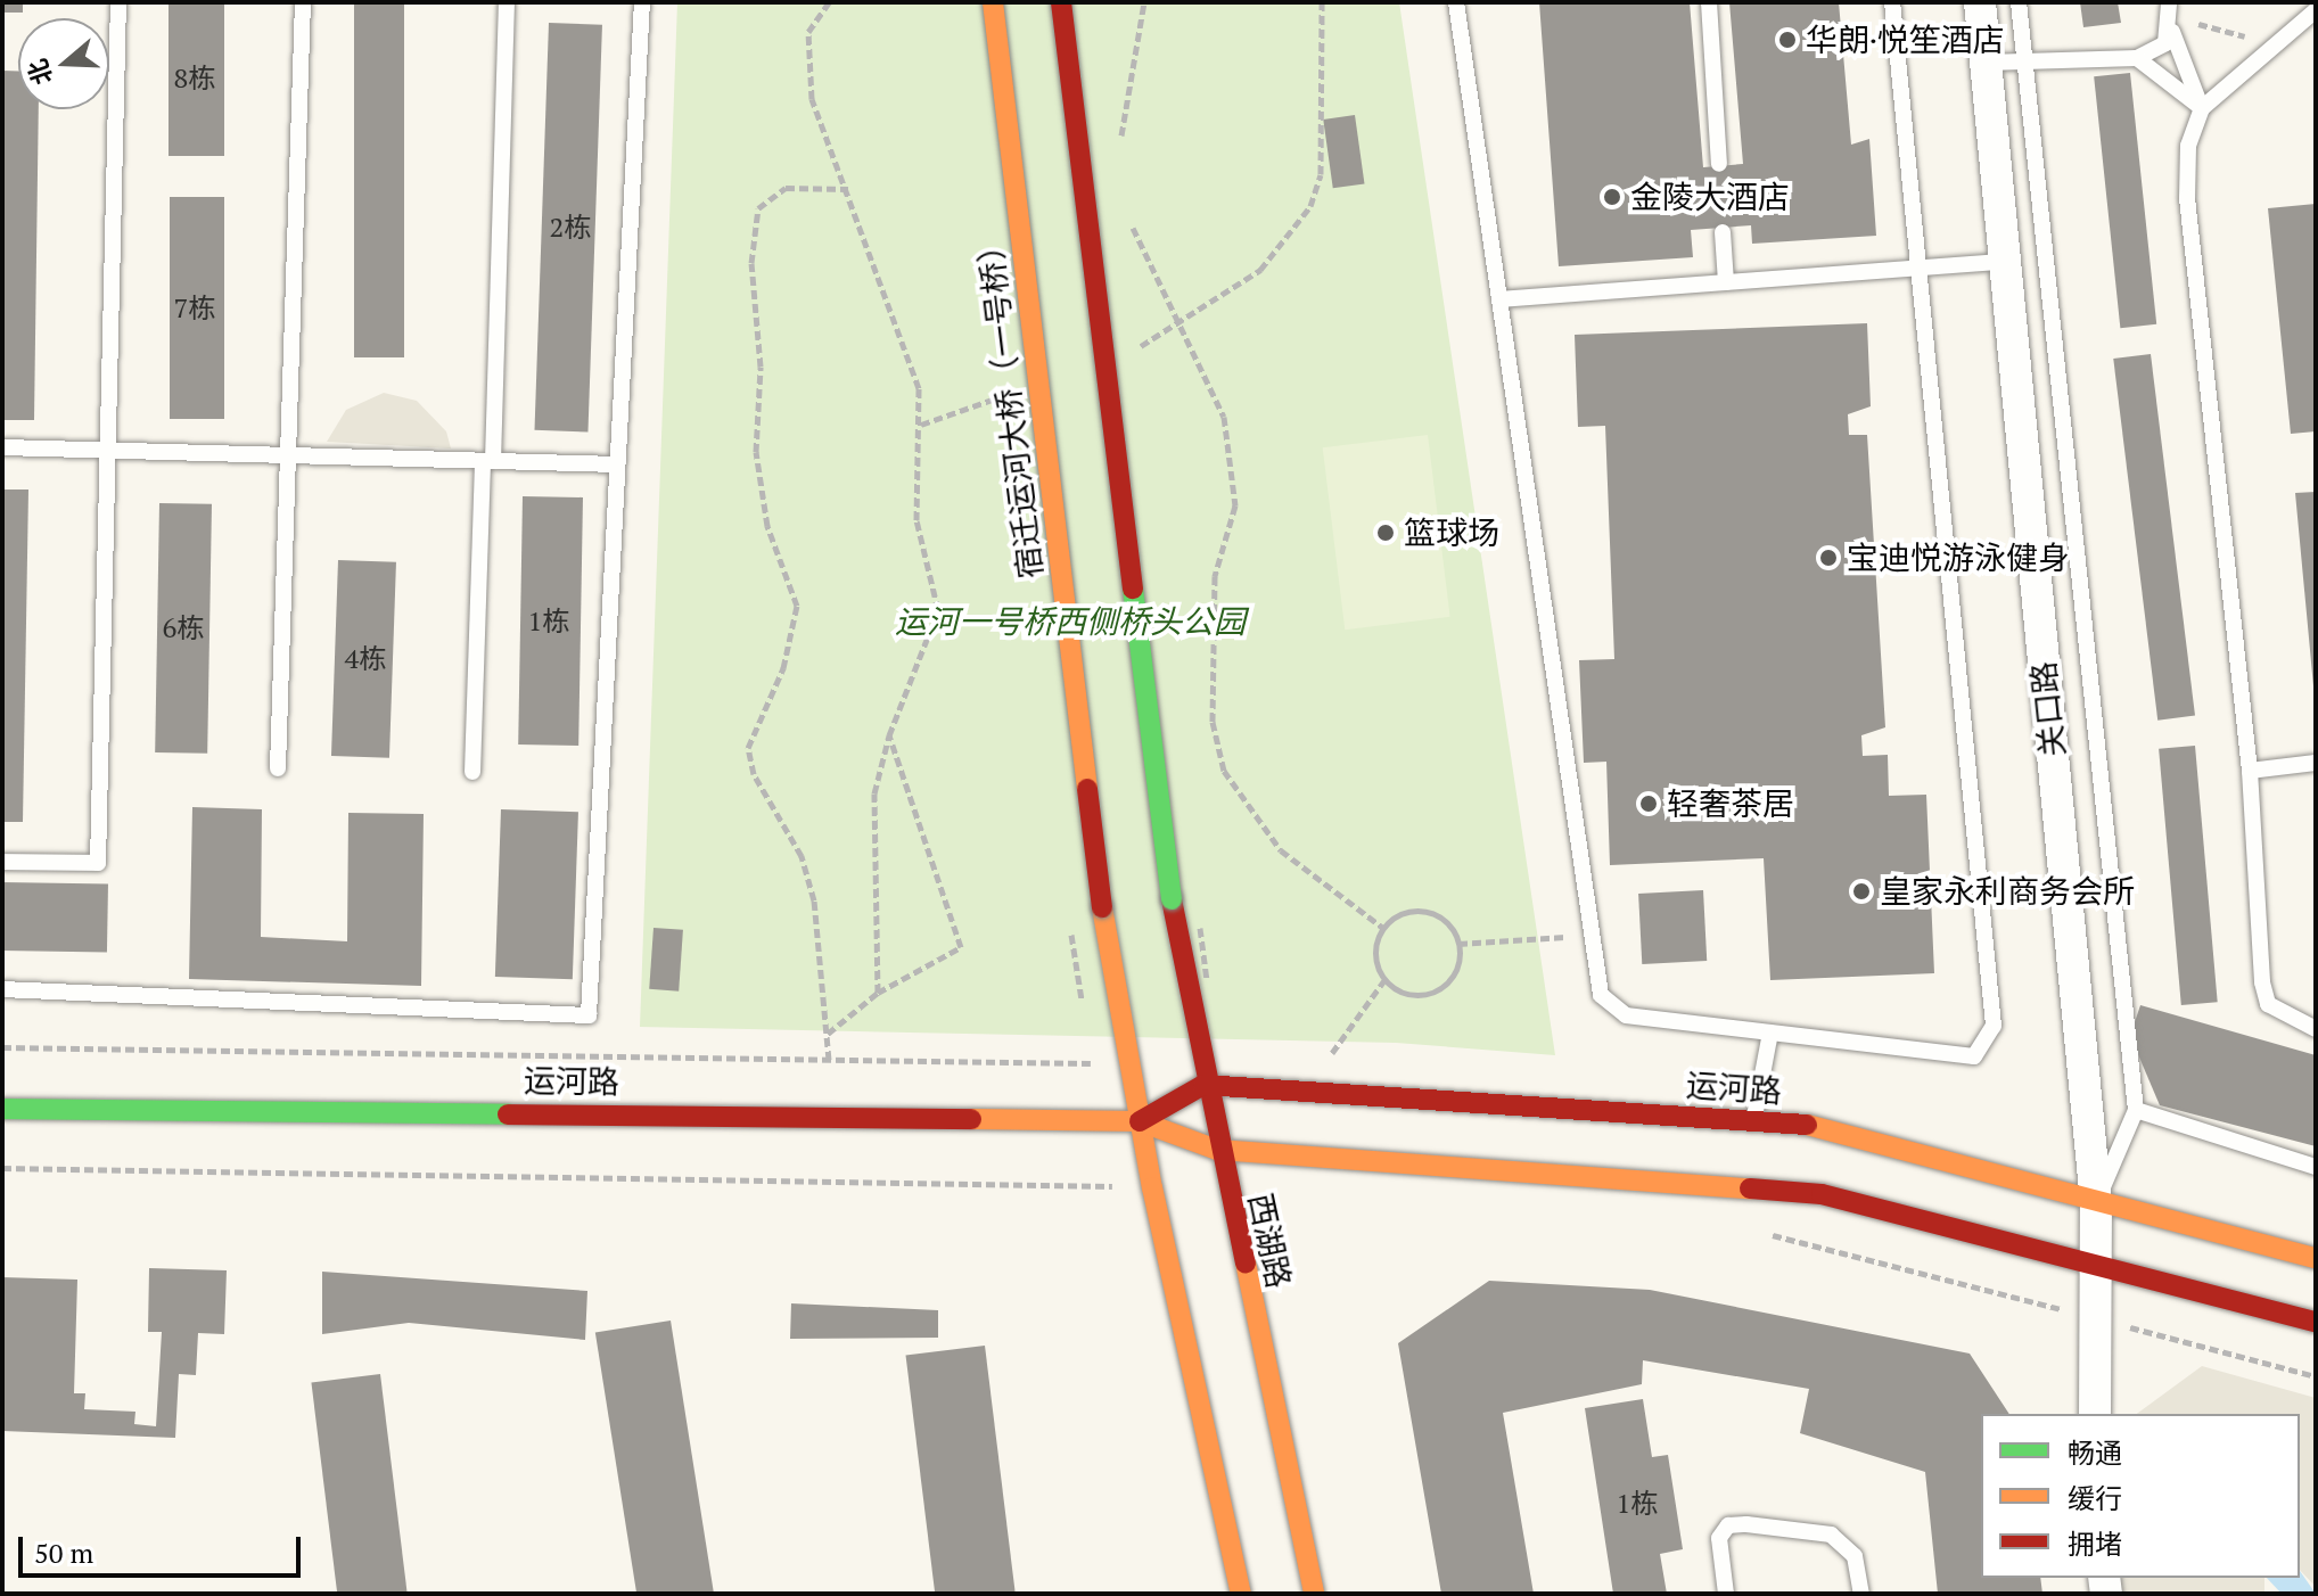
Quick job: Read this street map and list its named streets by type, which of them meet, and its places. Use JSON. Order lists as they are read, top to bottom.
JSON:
{
  "streets": {
    "street": [
      "宿迁运河大桥（一号桥）",
      "关口路",
      "运河路",
      "西湖路"
    ]
  },
  "crossings": [
    ["宿迁运河大桥（一号桥）", "运河路"],
    ["关口路", "运河路"],
    ["运河路", "西湖路"]
  ],
  "parks": ["运河一号桥西侧桥头公园"],
  "places": [
    "华朗·悦笙酒店",
    "金陵大酒店",
    "篮球场",
    "宝迪悦游泳健身",
    "轻奢茶居",
    "皇家永利商务会所"
  ],
  "house_numbers": [
    "8栋",
    "2栋",
    "7栋",
    "1栋",
    "6栋",
    "4栋",
    "1栋"
  ],
  "legend": ["畅通", "缓行", "拥堵"],
  "scale_bar": "50 m",
  "north": "left"
}
